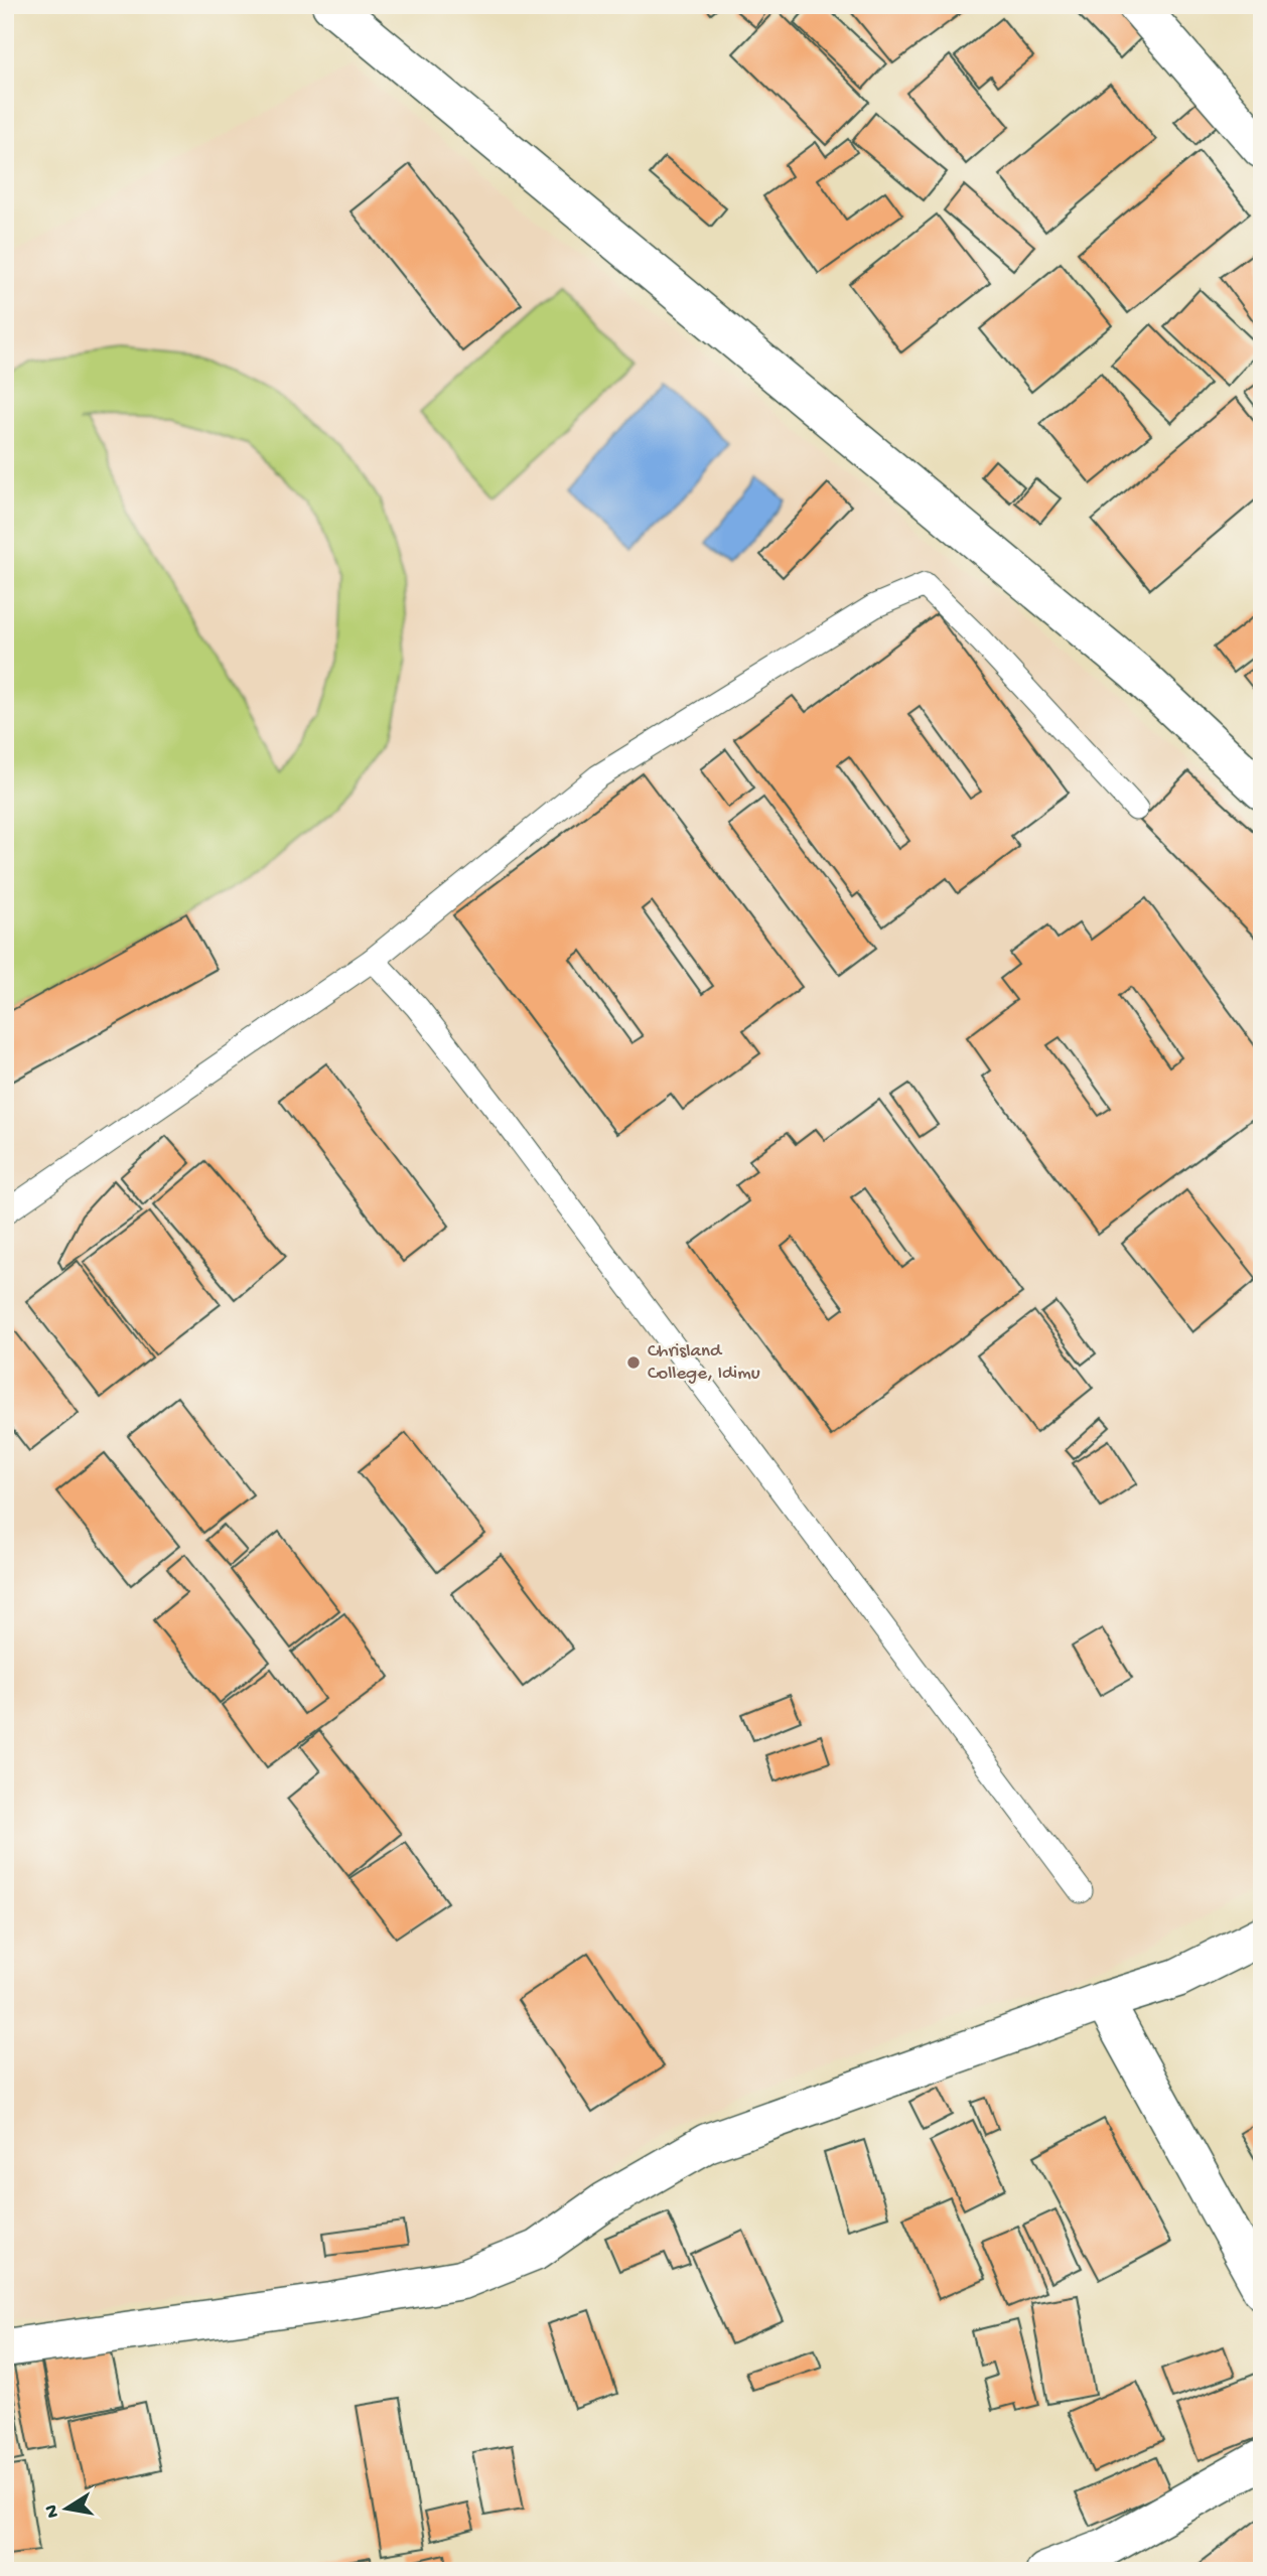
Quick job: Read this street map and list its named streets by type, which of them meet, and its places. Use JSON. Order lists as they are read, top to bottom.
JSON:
{
  "places": ["Chrisland College, Idimu"],
  "north": "left"
}
